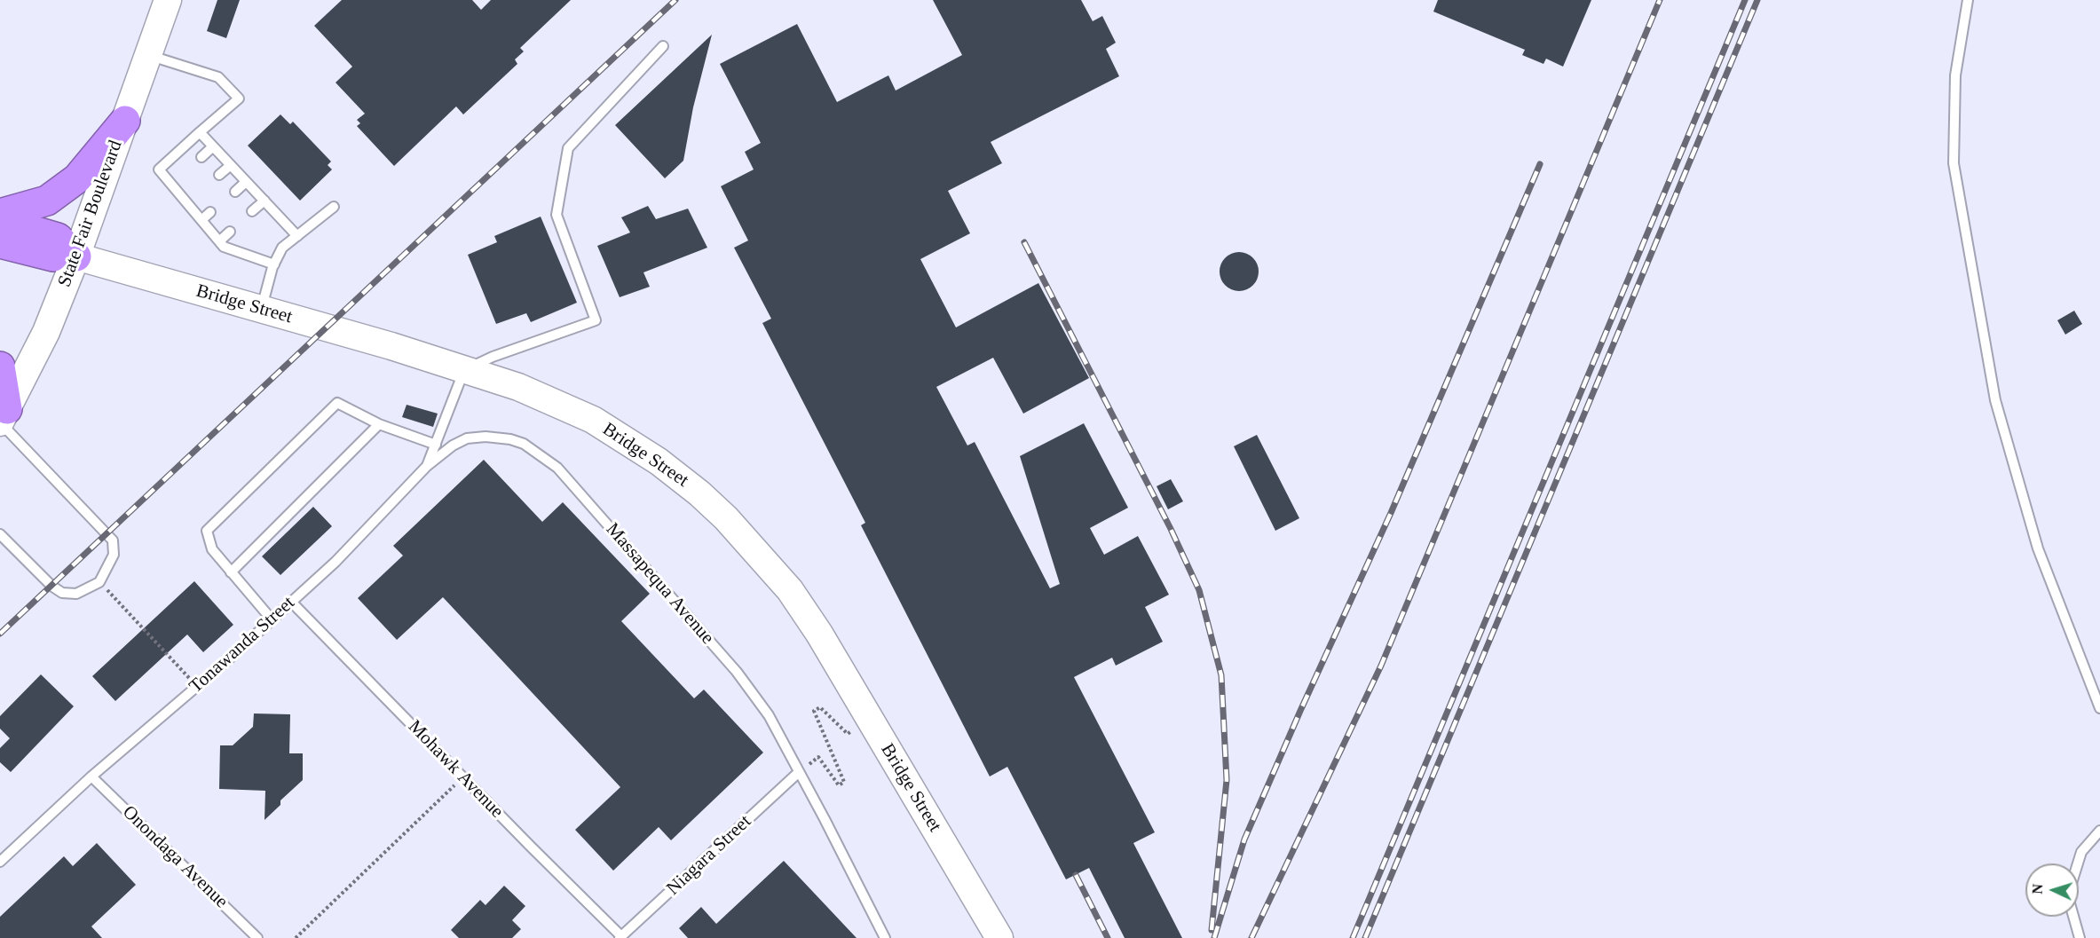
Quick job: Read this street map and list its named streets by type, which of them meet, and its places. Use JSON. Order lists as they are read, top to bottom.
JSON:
{
  "streets": {
    "main road": ["State Fair Boulevard", "Bridge Street"],
    "lane": [
      "Massapequa Avenue",
      "Tonawanda Street",
      "Mohawk Avenue",
      "Niagara Street",
      "Onondaga Avenue"
    ]
  },
  "crossings": [
    ["State Fair Boulevard", "Bridge Street"],
    ["Massapequa Avenue", "Tonawanda Street"],
    ["Massapequa Avenue", "Niagara Street"],
    ["Tonawanda Street", "Mohawk Avenue"],
    ["Tonawanda Street", "Onondaga Avenue"],
    ["Mohawk Avenue", "Niagara Street"]
  ],
  "north": "left"
}
